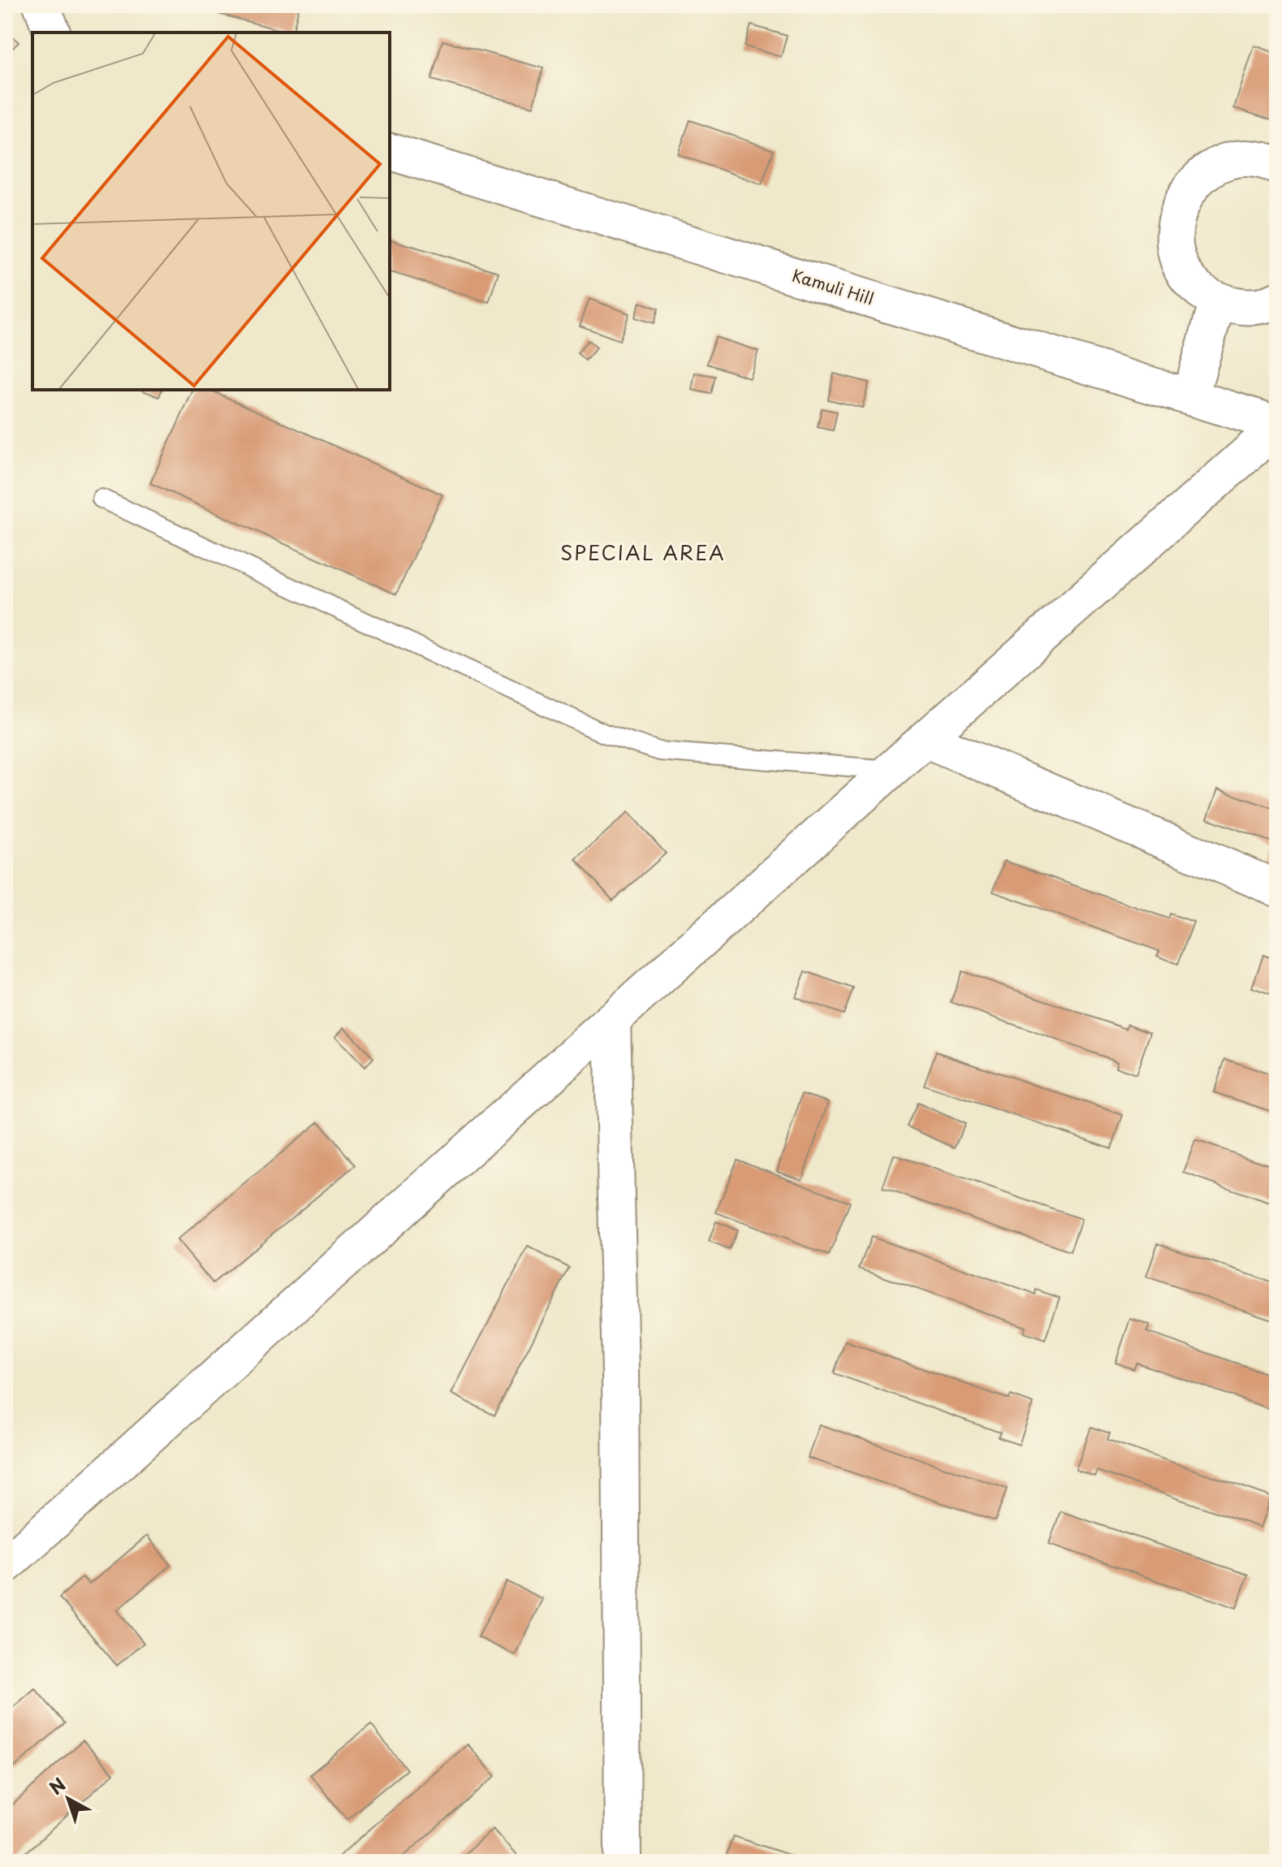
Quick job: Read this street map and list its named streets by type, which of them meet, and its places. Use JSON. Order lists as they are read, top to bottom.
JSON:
{
  "streets": {
    "street": ["Kamuli Hill"]
  },
  "districts": ["SPECIAL AREA"],
  "north": "top left"
}
